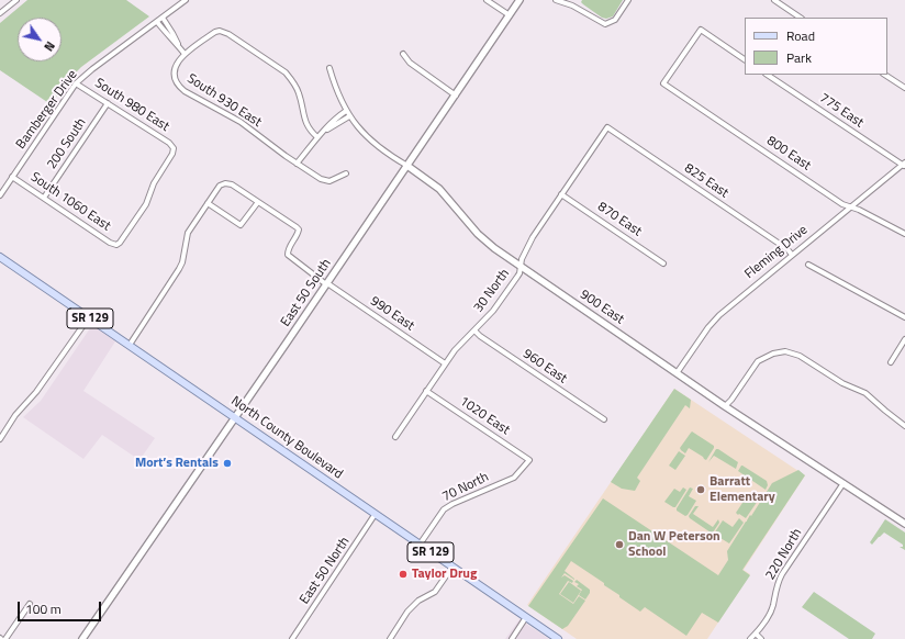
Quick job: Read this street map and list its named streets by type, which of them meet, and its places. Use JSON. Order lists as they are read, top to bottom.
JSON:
{
  "streets": {
    "main road": [
      "East 50 South",
      "900 East",
      "SR 129",
      "North County Boulevard"
    ],
    "street": [
      "South 930 East",
      "South 980 East",
      "Bamberger Drive",
      "775 East",
      "200 South",
      "800 East",
      "825 East",
      "South 1060 East",
      "870 East",
      "Fleming Drive",
      "30 North",
      "990 East",
      "960 East",
      "1020 East",
      "70 North",
      "220 North",
      "East 50 North"
    ]
  },
  "crossings": [
    ["South 930 East", "Bamberger Drive"],
    ["South 980 East", "Bamberger Drive"],
    ["South 980 East", "200 South"],
    ["South 980 East", "South 1060 East"],
    ["Bamberger Drive", "South 1060 East"],
    ["775 East", "Fleming Drive"],
    ["200 South", "South 1060 East"],
    ["800 East", "Fleming Drive"],
    ["825 East", "Fleming Drive"],
    ["825 East", "30 North"],
    ["870 East", "30 North"],
    ["Fleming Drive", "900 East"],
    ["30 North", "900 East"],
    ["30 North", "990 East"],
    ["30 North", "960 East"],
    ["30 North", "1020 East"],
    ["East 50 South", "900 East"],
    ["East 50 South", "990 East"],
    ["East 50 South", "North County Boulevard"],
    ["900 East", "220 North"],
    ["1020 East", "70 North"],
    ["North County Boulevard", "70 North"],
    ["North County Boulevard", "East 50 North"]
  ],
  "places": [
    "Mort’s Rentals",
    "Barratt Elementary",
    "Dan W Peterson School",
    "Taylor Drug"
  ],
  "legend": ["Road", "Park"],
  "scale_bar": "100 m",
  "north": "bottom right"
}
